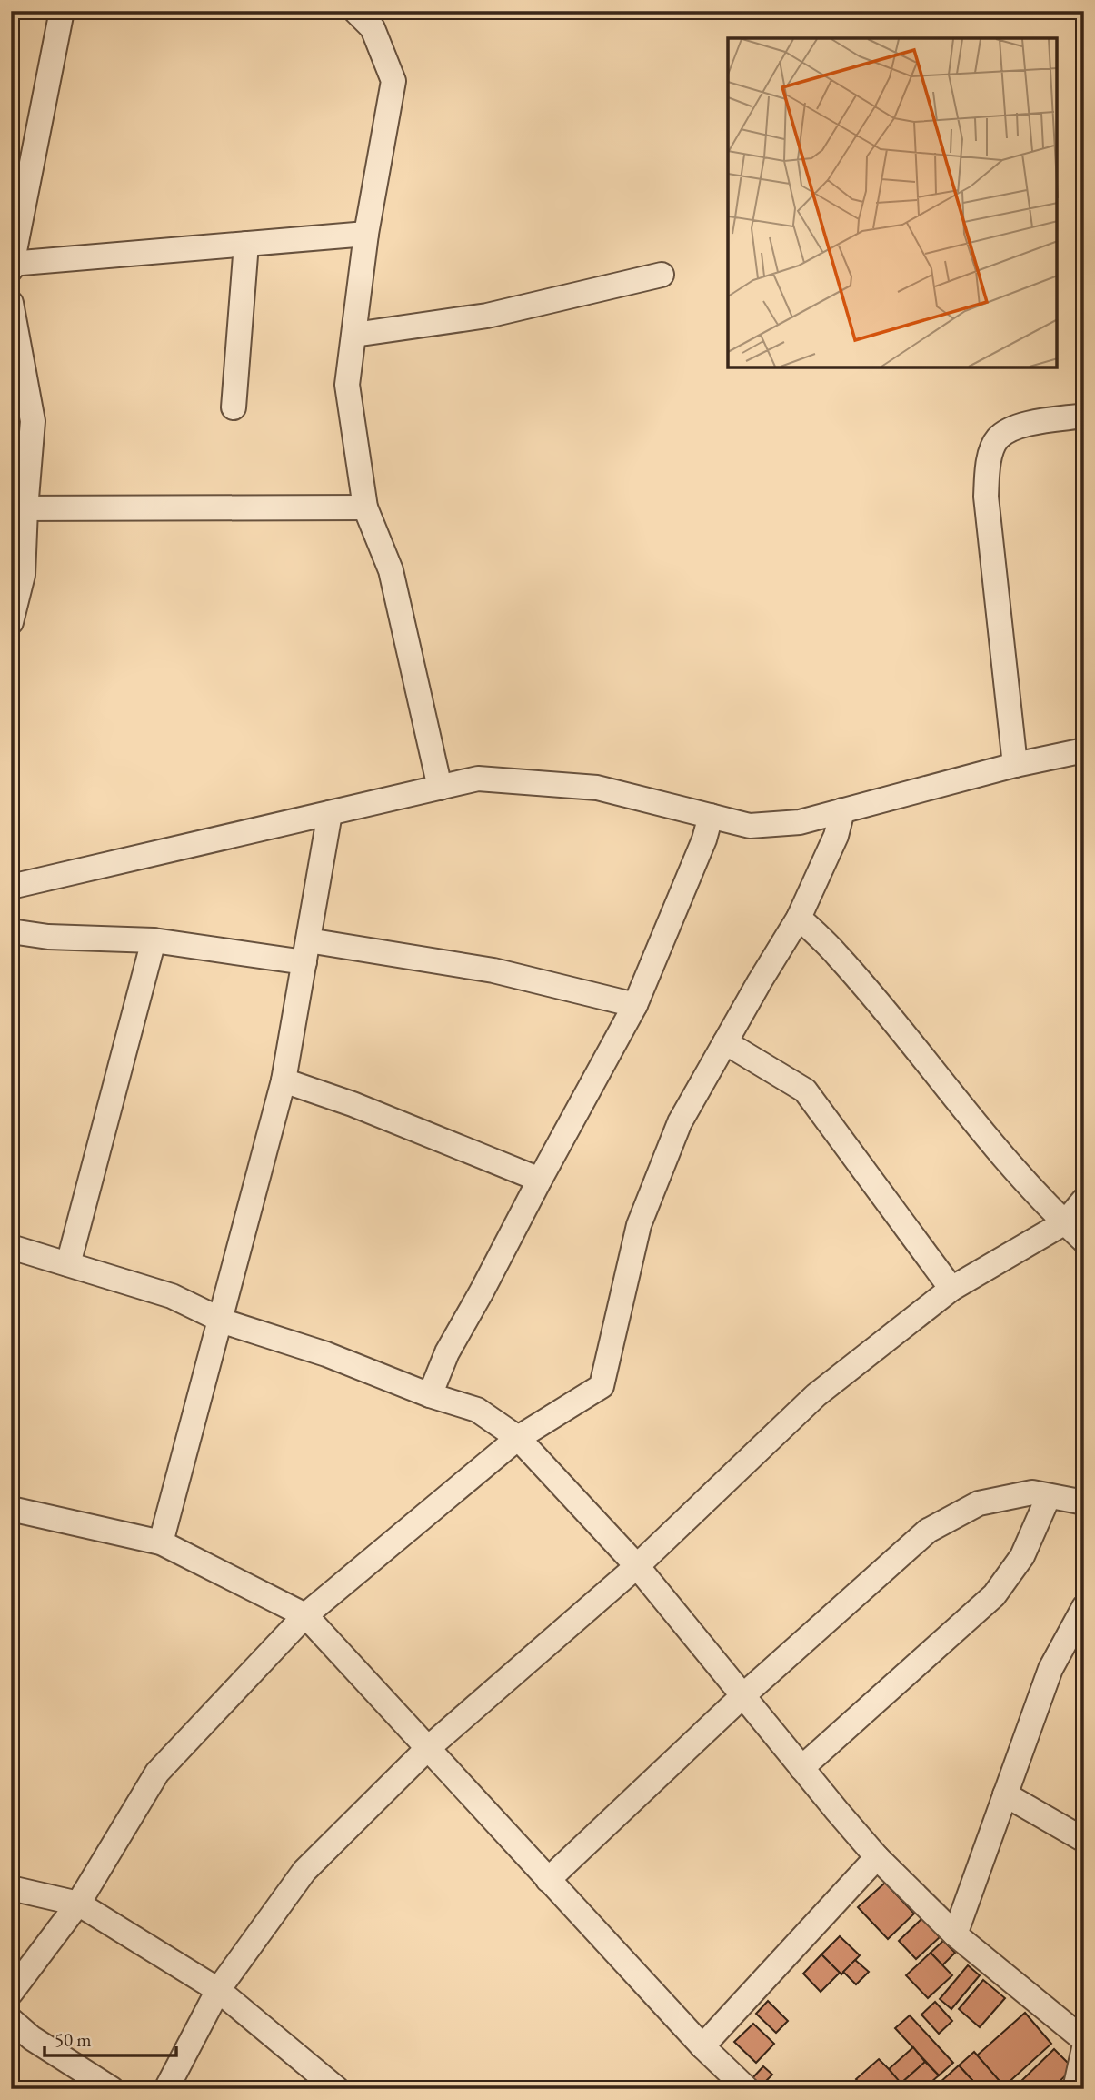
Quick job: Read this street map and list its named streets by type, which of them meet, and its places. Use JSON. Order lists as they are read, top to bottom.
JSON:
{
  "scale_bar": "50 m"
}
